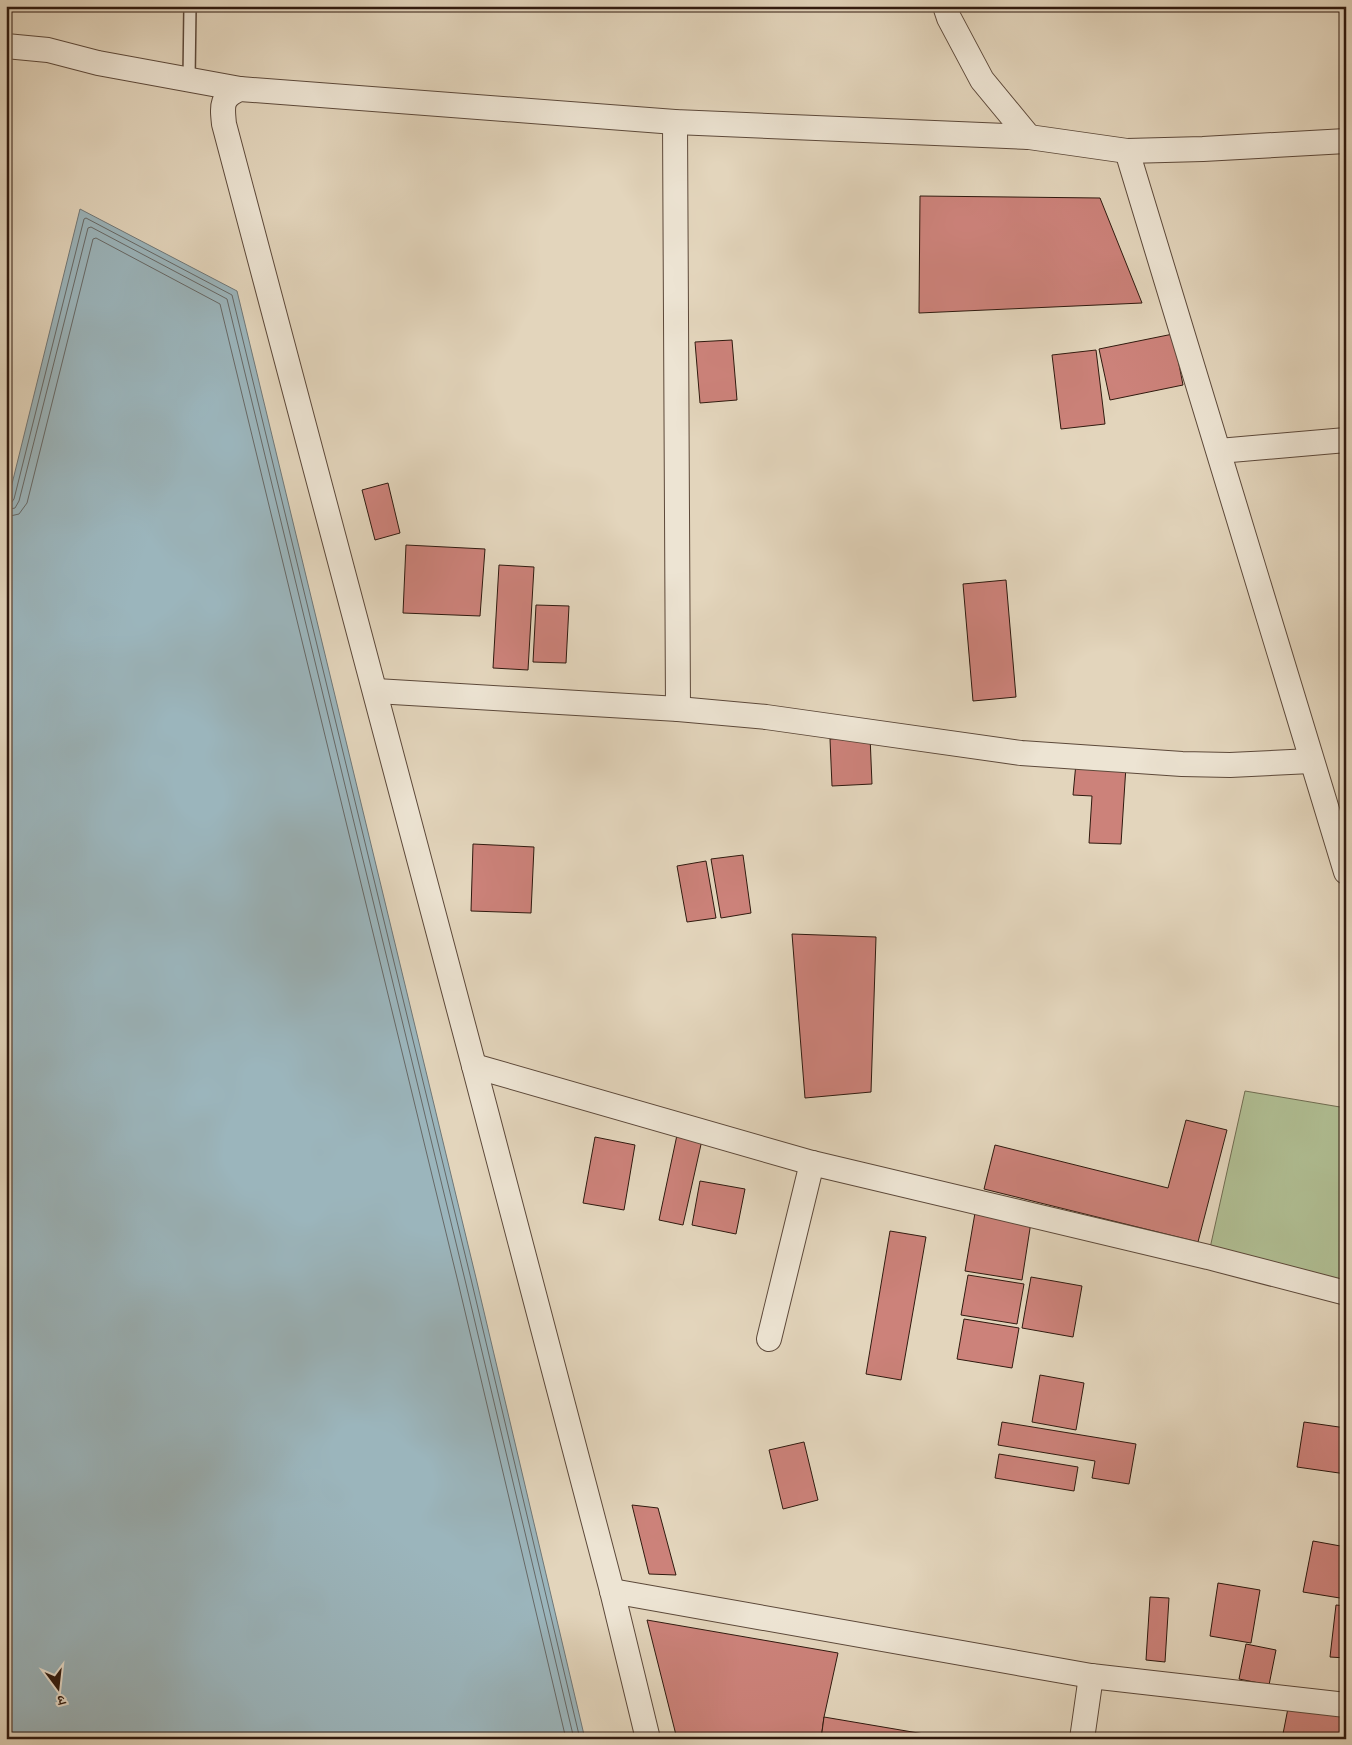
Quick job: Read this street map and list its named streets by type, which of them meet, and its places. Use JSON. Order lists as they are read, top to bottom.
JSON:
{
  "north": "bottom"
}
